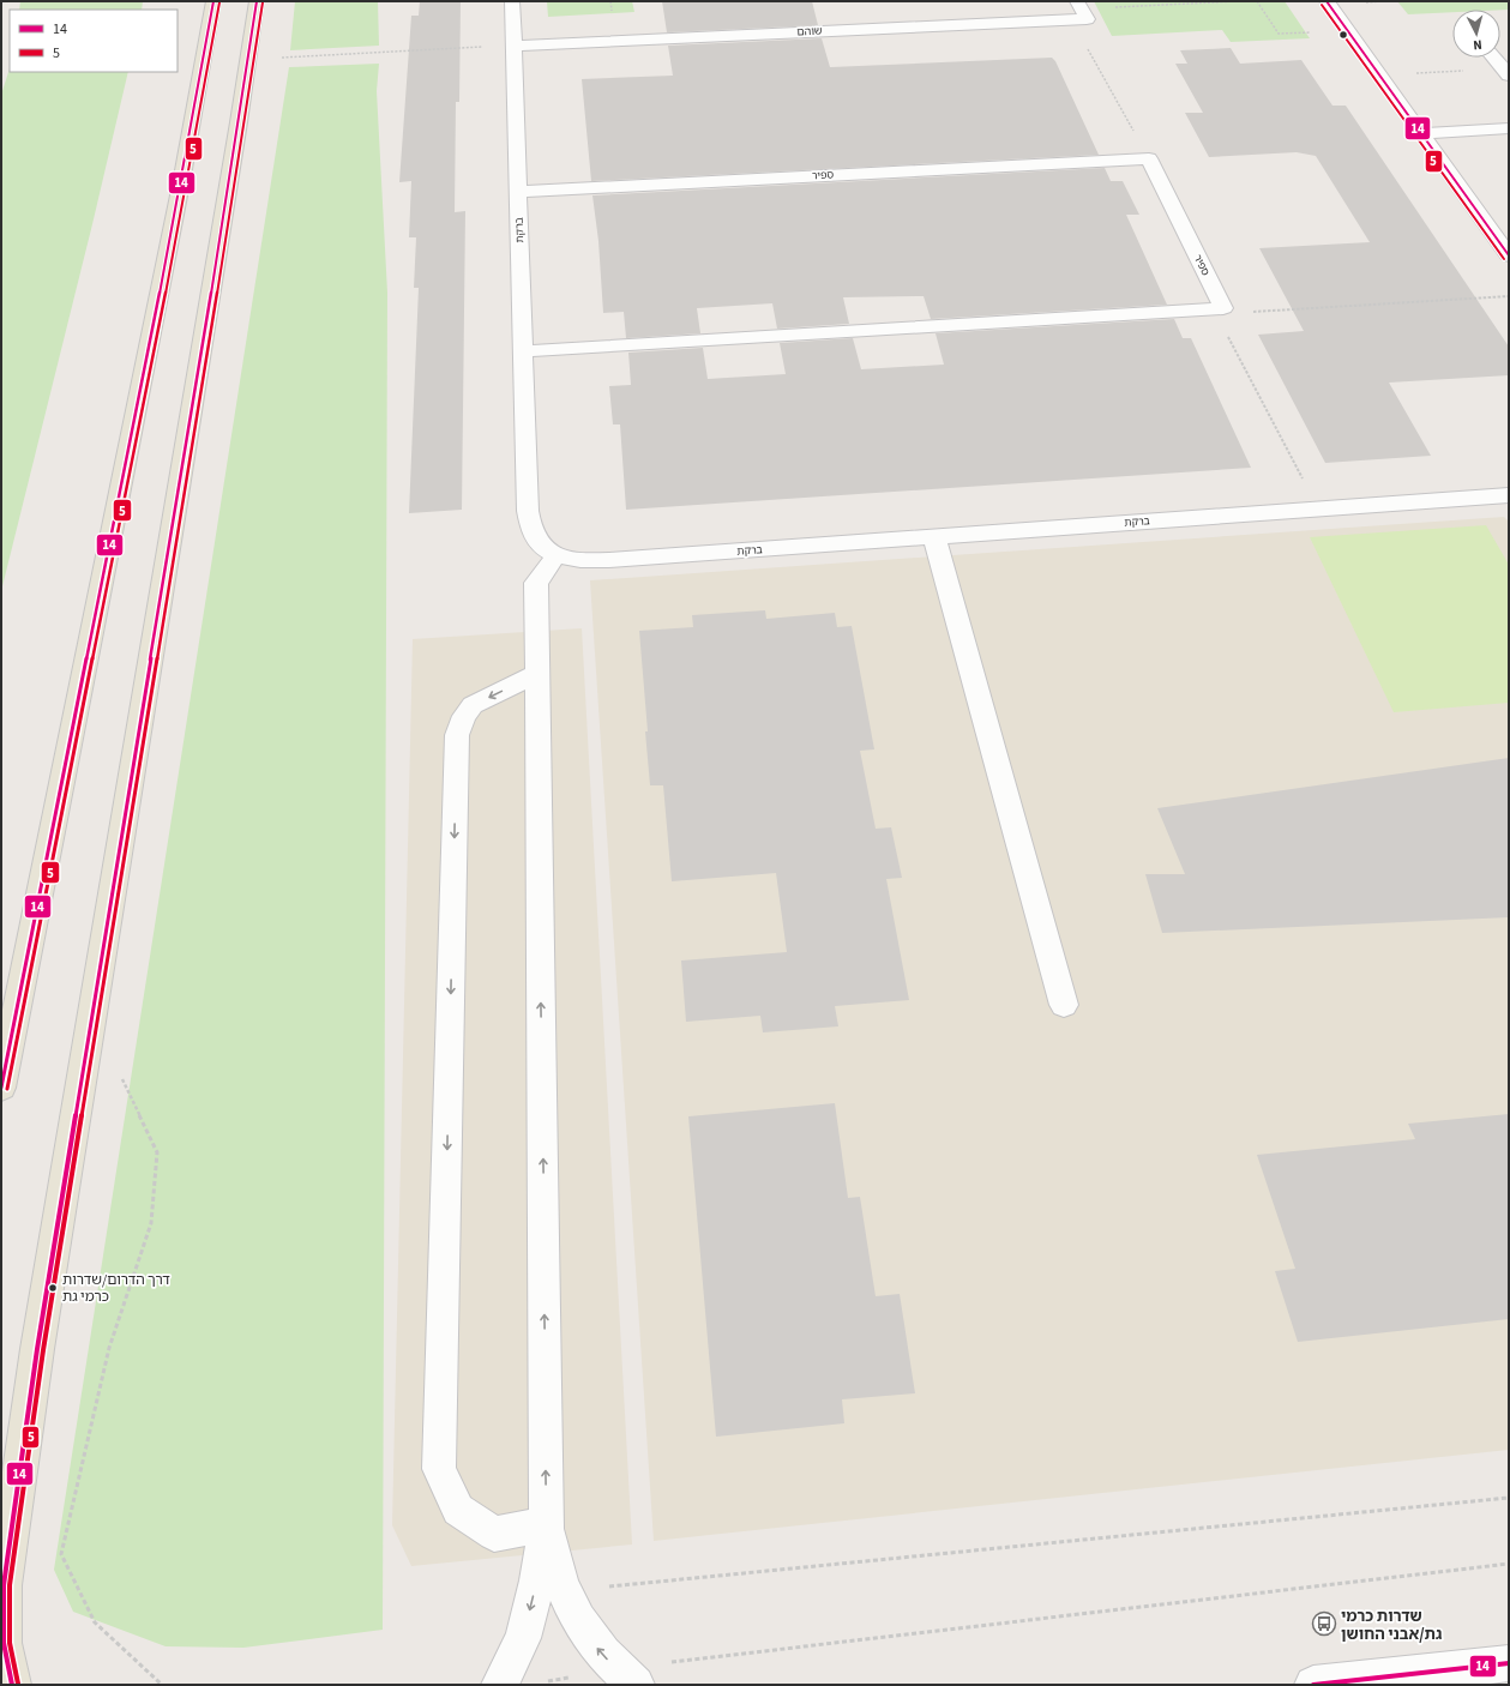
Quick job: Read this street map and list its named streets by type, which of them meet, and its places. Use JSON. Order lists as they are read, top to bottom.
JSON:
{
  "streets": {
    "street": ["שוהם", "ספיר", "ברקת"]
  },
  "crossings": [
    ["שוהם", "ברקת"],
    ["ספיר", "ברקת"]
  ],
  "places": {
    "other": ["דרך הדרום/שדרות כרמי גת"],
    "bus stop": ["שדרות כרמי גת/אבני החושן"]
  },
  "lines": ["transit line 14", "transit line 5"],
  "legend": ["14", "5"],
  "north": "bottom"
}
